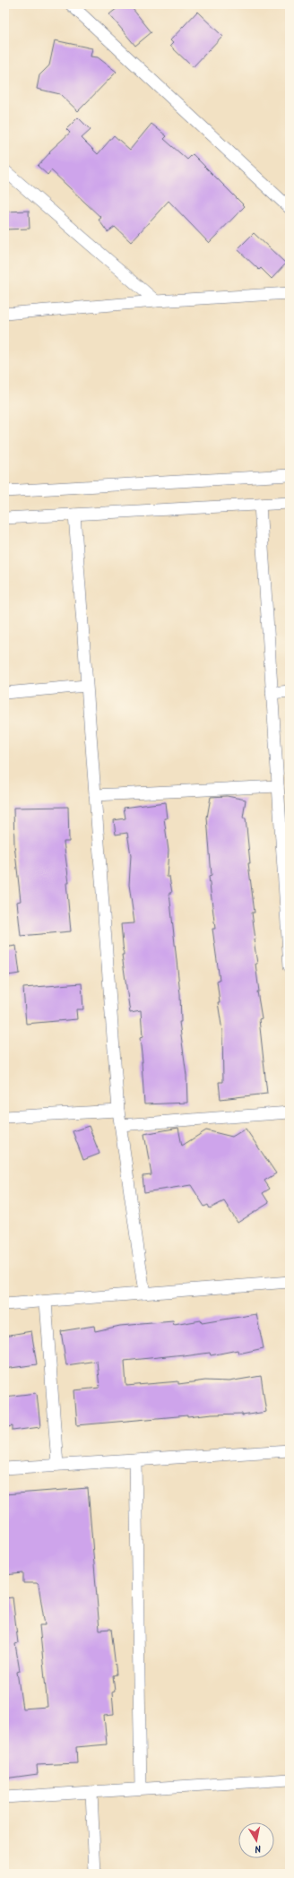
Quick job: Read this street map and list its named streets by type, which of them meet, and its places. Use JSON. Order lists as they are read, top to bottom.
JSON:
{
  "north": "bottom"
}
